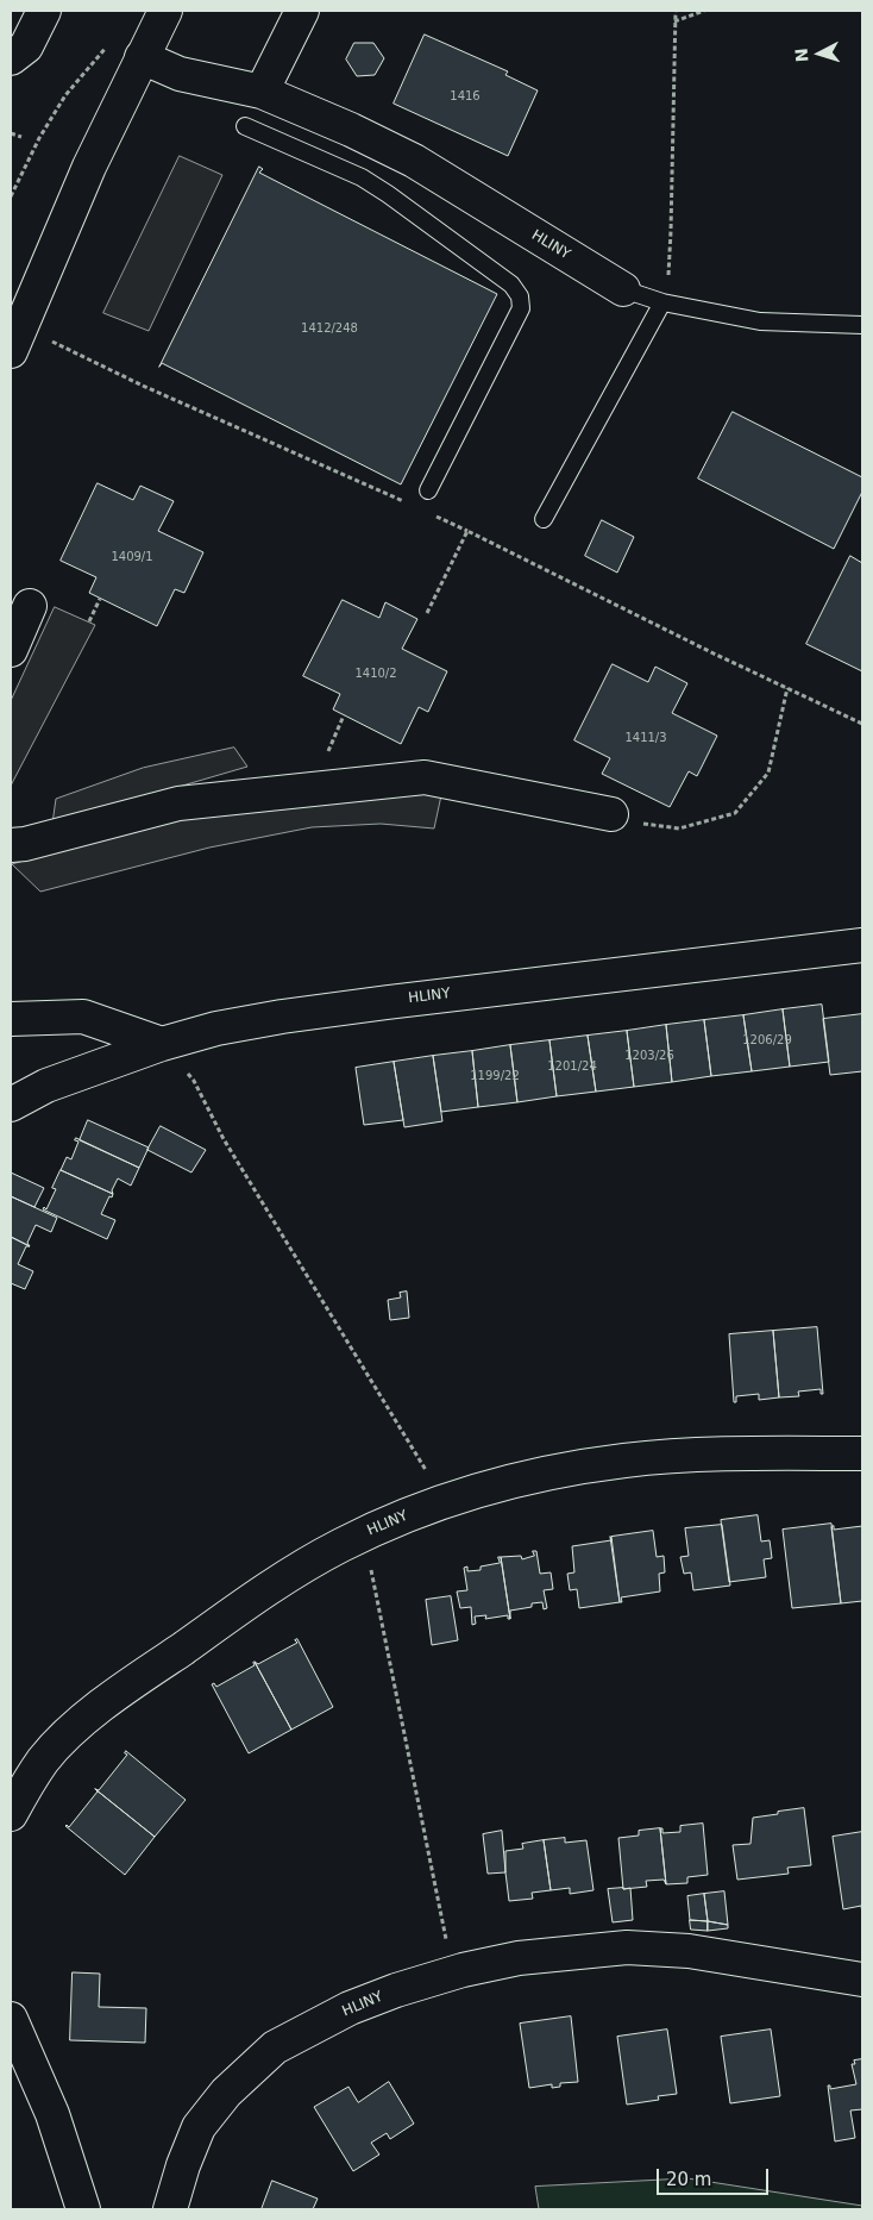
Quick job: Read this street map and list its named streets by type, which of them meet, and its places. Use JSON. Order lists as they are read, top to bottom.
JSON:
{
  "streets": {
    "street": ["HLINY"]
  },
  "house_numbers": [
    "1416",
    "1412/248",
    "1409/1",
    "1410/2",
    "1411/3",
    "1206/29",
    "1203/26",
    "1201/24",
    "1199/22"
  ],
  "scale_bar": "20 m",
  "north": "left"
}
